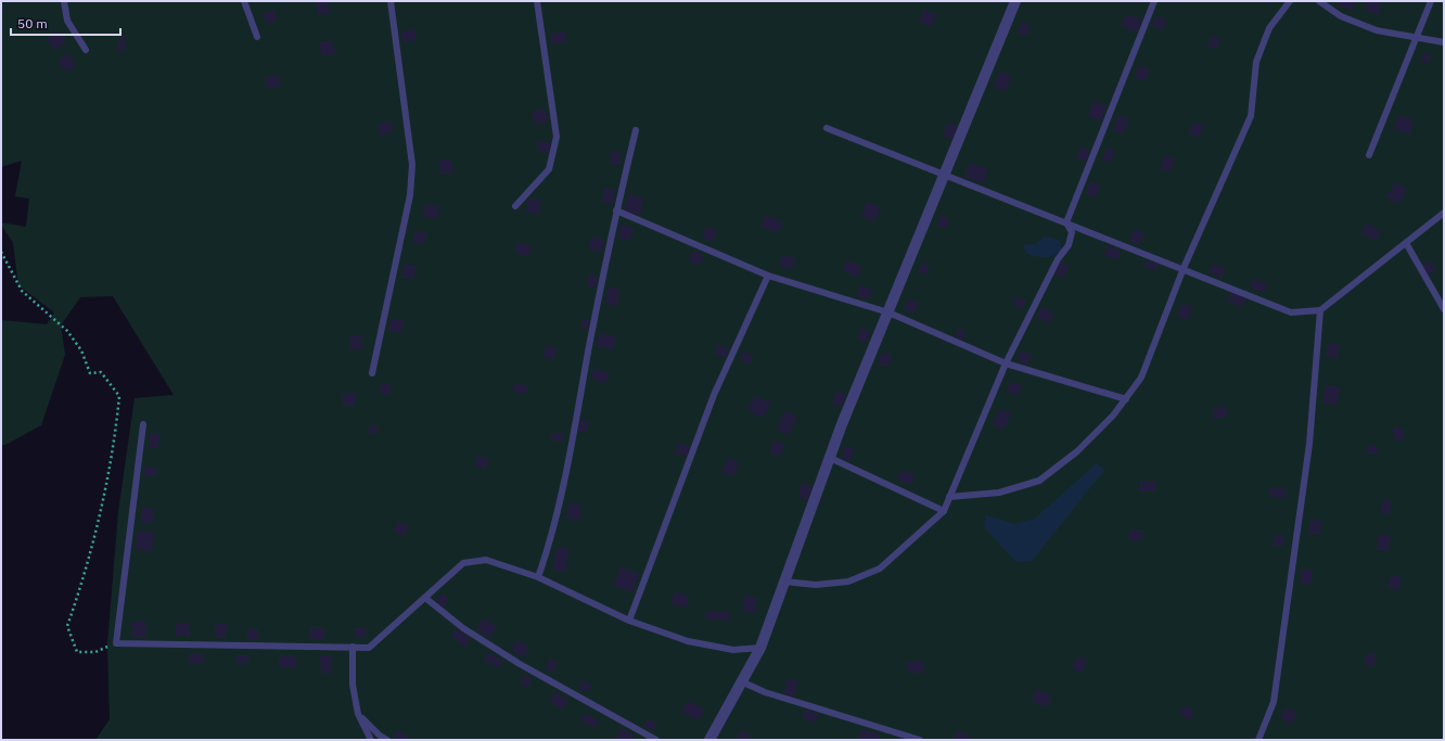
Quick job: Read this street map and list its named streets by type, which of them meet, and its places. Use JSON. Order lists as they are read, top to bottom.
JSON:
{
  "scale_bar": "50 m"
}
